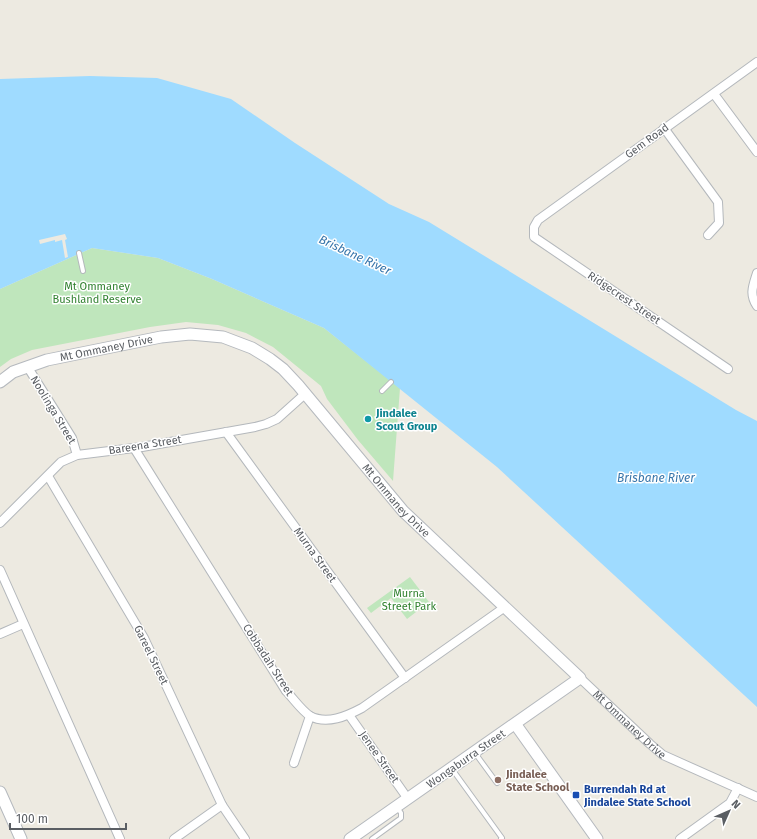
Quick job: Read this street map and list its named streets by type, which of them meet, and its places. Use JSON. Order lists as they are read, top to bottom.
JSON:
{
  "streets": {
    "street": [
      "Gem Road",
      "Ridgecrest Street",
      "Mt Ommaney Drive",
      "Noolinga Street",
      "Bareena Street",
      "Murna Street",
      "Gareel Street",
      "Cobbadah Street",
      "Jenee Street",
      "Wongaburra Street"
    ]
  },
  "crossings": [
    ["Gem Road", "Ridgecrest Street"],
    ["Mt Ommaney Drive", "Noolinga Street"],
    ["Mt Ommaney Drive", "Bareena Street"],
    ["Mt Ommaney Drive", "Wongaburra Street"],
    ["Noolinga Street", "Bareena Street"],
    ["Bareena Street", "Murna Street"],
    ["Bareena Street", "Gareel Street"],
    ["Bareena Street", "Cobbadah Street"],
    ["Jenee Street", "Wongaburra Street"]
  ],
  "water": ["Brisbane River"],
  "parks": ["Mt Ommaney Bushland Reserve", "Murna Street Park"],
  "places": {
    "other": ["Jindalee Scout Group", "Jindalee State School"],
    "transit": ["Burrendah Rd at Jindalee State School"]
  },
  "scale_bar": "100 m",
  "north": "top right"
}
